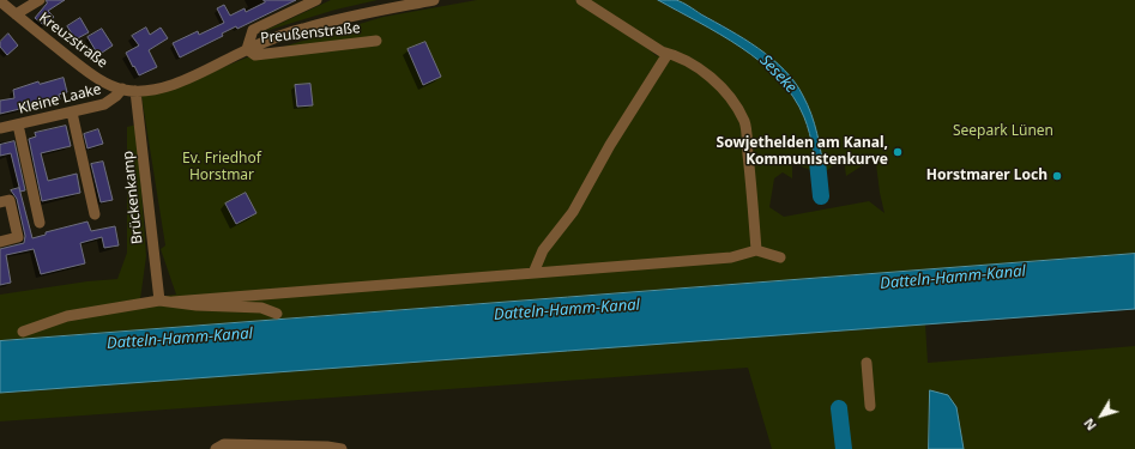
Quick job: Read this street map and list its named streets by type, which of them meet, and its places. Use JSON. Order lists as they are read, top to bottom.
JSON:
{
  "streets": {
    "street": [
      "Preußenstraße",
      "Kreuzstraße",
      "Kleine Laake",
      "Brückenkamp"
    ]
  },
  "crossings": [
    ["Preußenstraße", "Kreuzstraße"],
    ["Preußenstraße", "Brückenkamp"],
    ["Kreuzstraße", "Kleine Laake"],
    ["Kreuzstraße", "Brückenkamp"]
  ],
  "water": ["Seseke", "Datteln-Hamm-Kanal"],
  "parks": ["Seepark Lünen", "Ev. Friedhof Horstmar"],
  "places": ["Sowjethelden am Kanal, Kommunistenkurve", "Horstmarer Loch"],
  "north": "bottom left"
}
